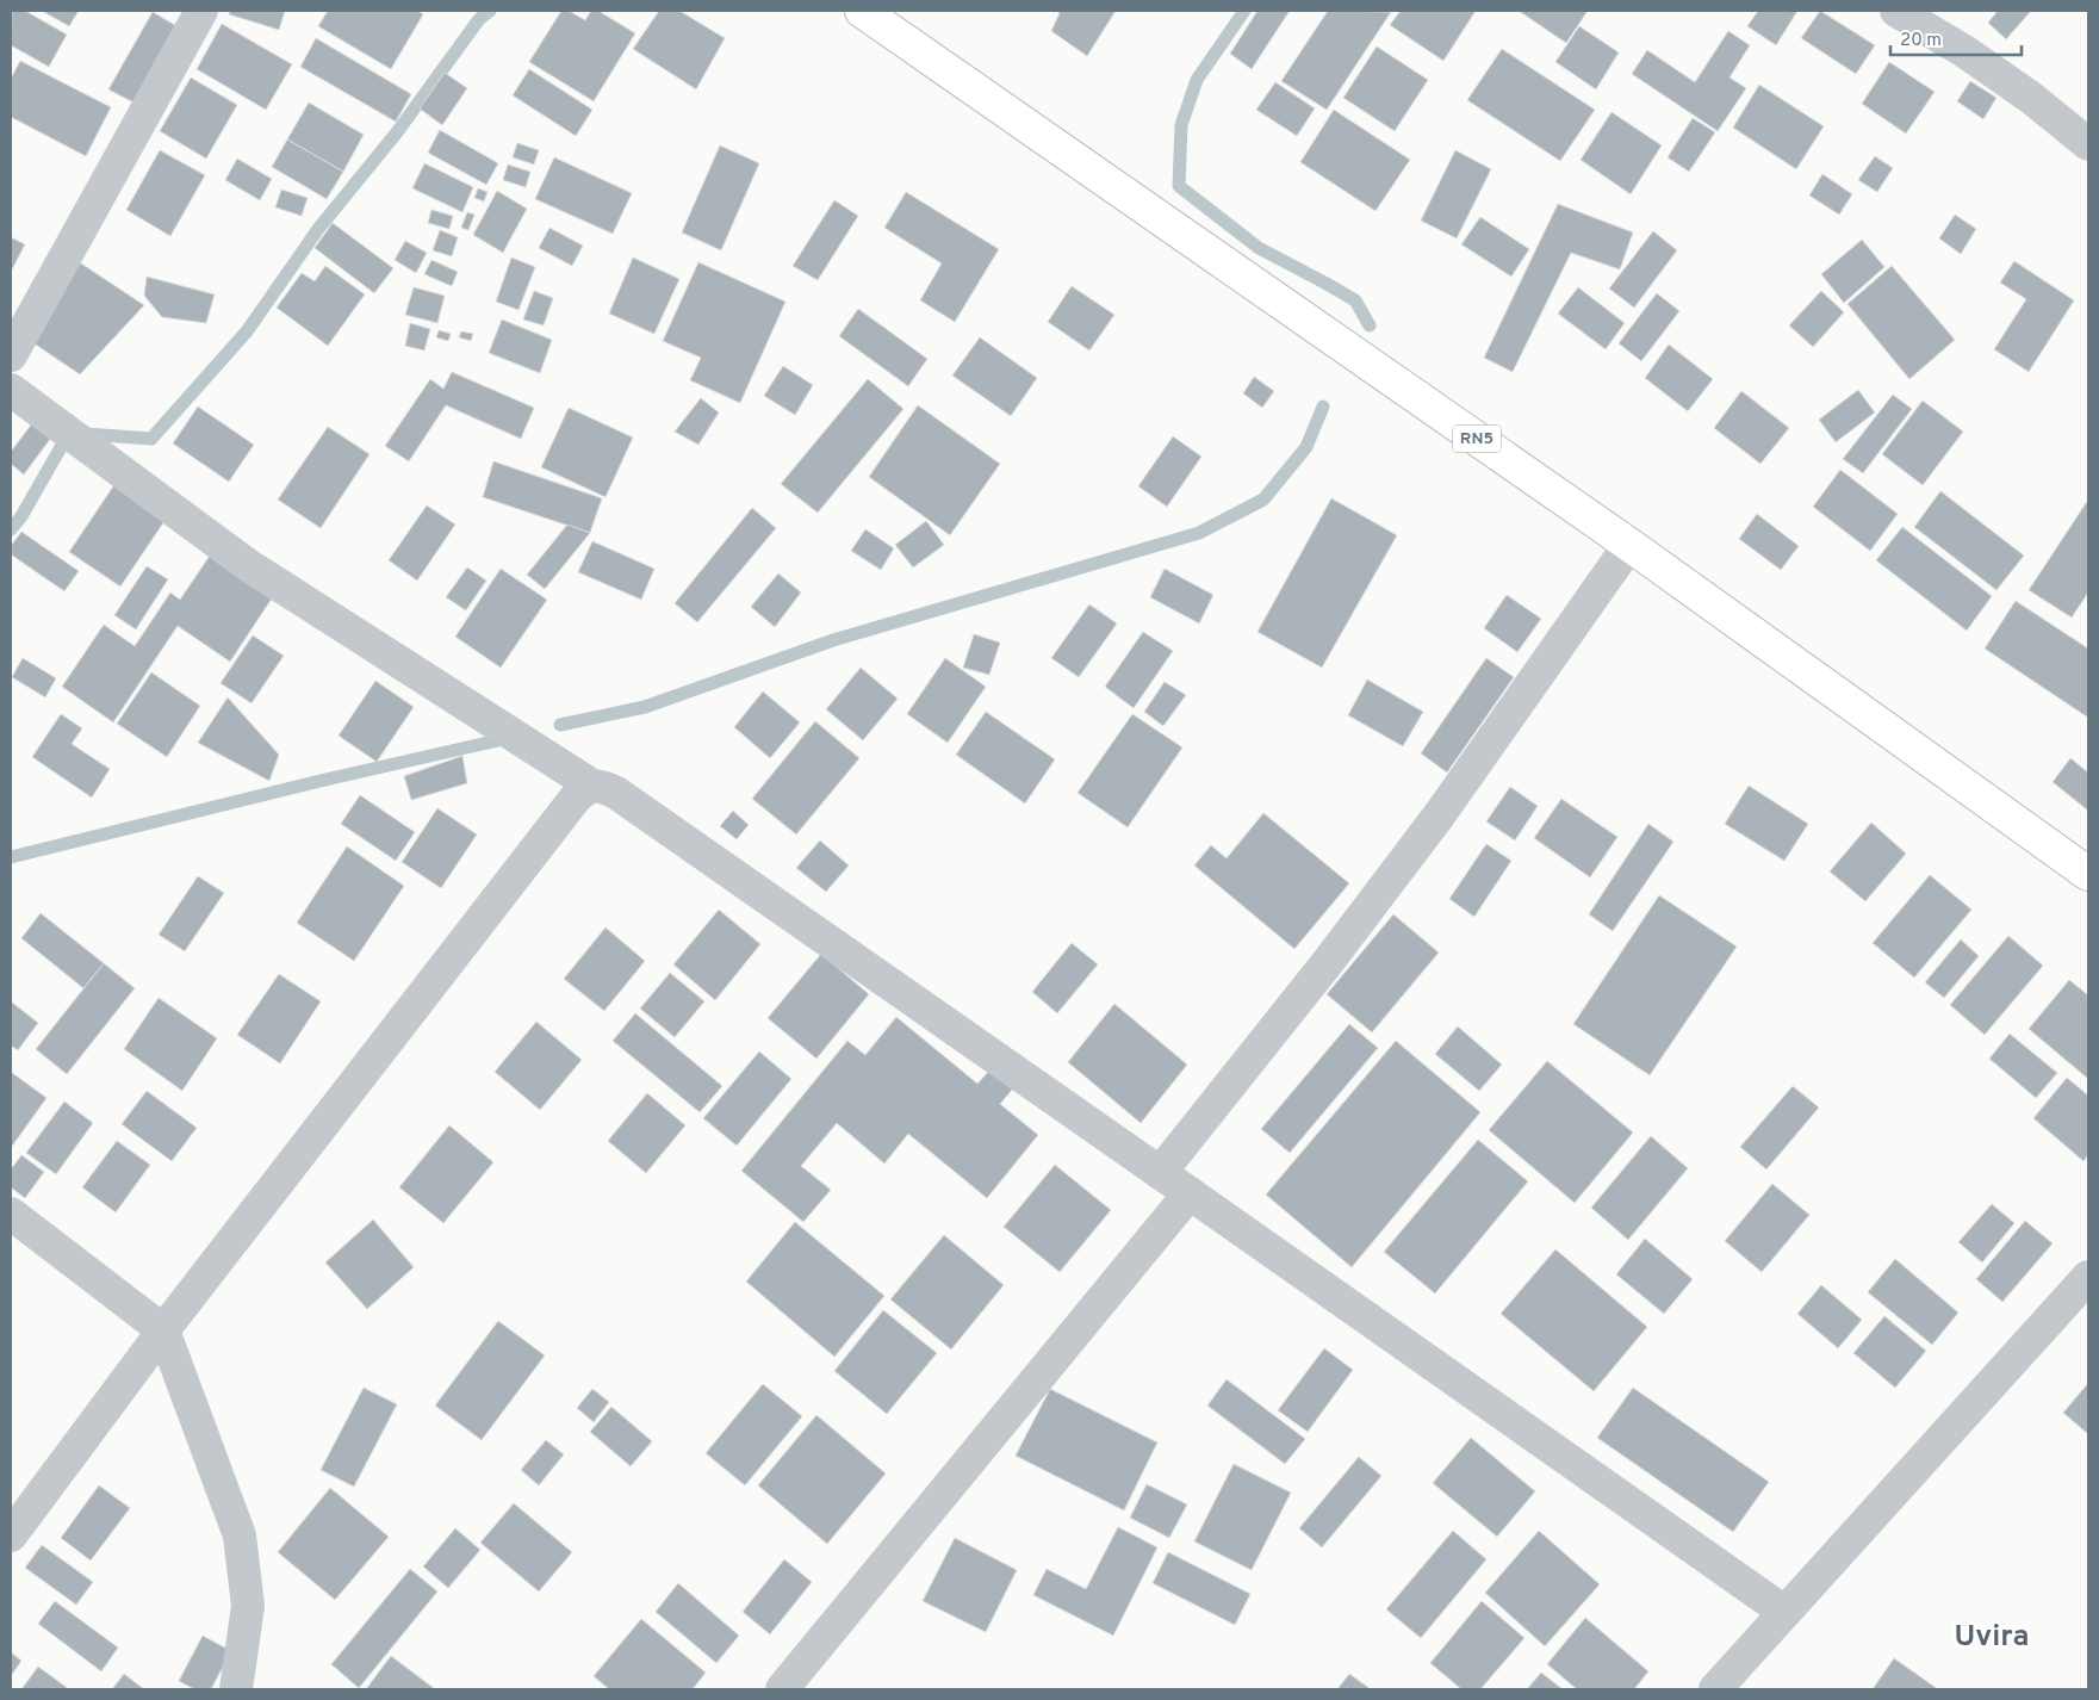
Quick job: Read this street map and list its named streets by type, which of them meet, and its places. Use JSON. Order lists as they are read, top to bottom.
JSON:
{
  "streets": {
    "highway": ["RN5"]
  },
  "districts": ["Uvira"],
  "scale_bar": "20 m"
}
